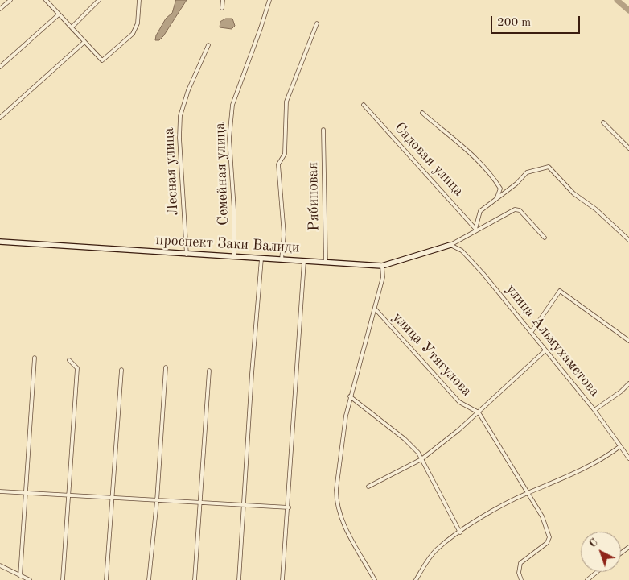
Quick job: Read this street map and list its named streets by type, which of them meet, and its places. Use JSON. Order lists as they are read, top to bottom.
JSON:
{
  "streets": {
    "street": [
      "Садовая улица",
      "Лесная улица",
      "Семейная улица",
      "Рябиновая",
      "проспект Заки Валиди",
      "улица Альмухаметова",
      "улица Утягулова"
    ]
  },
  "crossings": [
    ["Лесная улица", "проспект Заки Валиди"],
    ["Семейная улица", "проспект Заки Валиди"],
    ["Рябиновая", "проспект Заки Валиди"],
    ["проспект Заки Валиди", "улица Альмухаметова"]
  ],
  "scale_bar": "200 m",
  "north": "top left"
}
